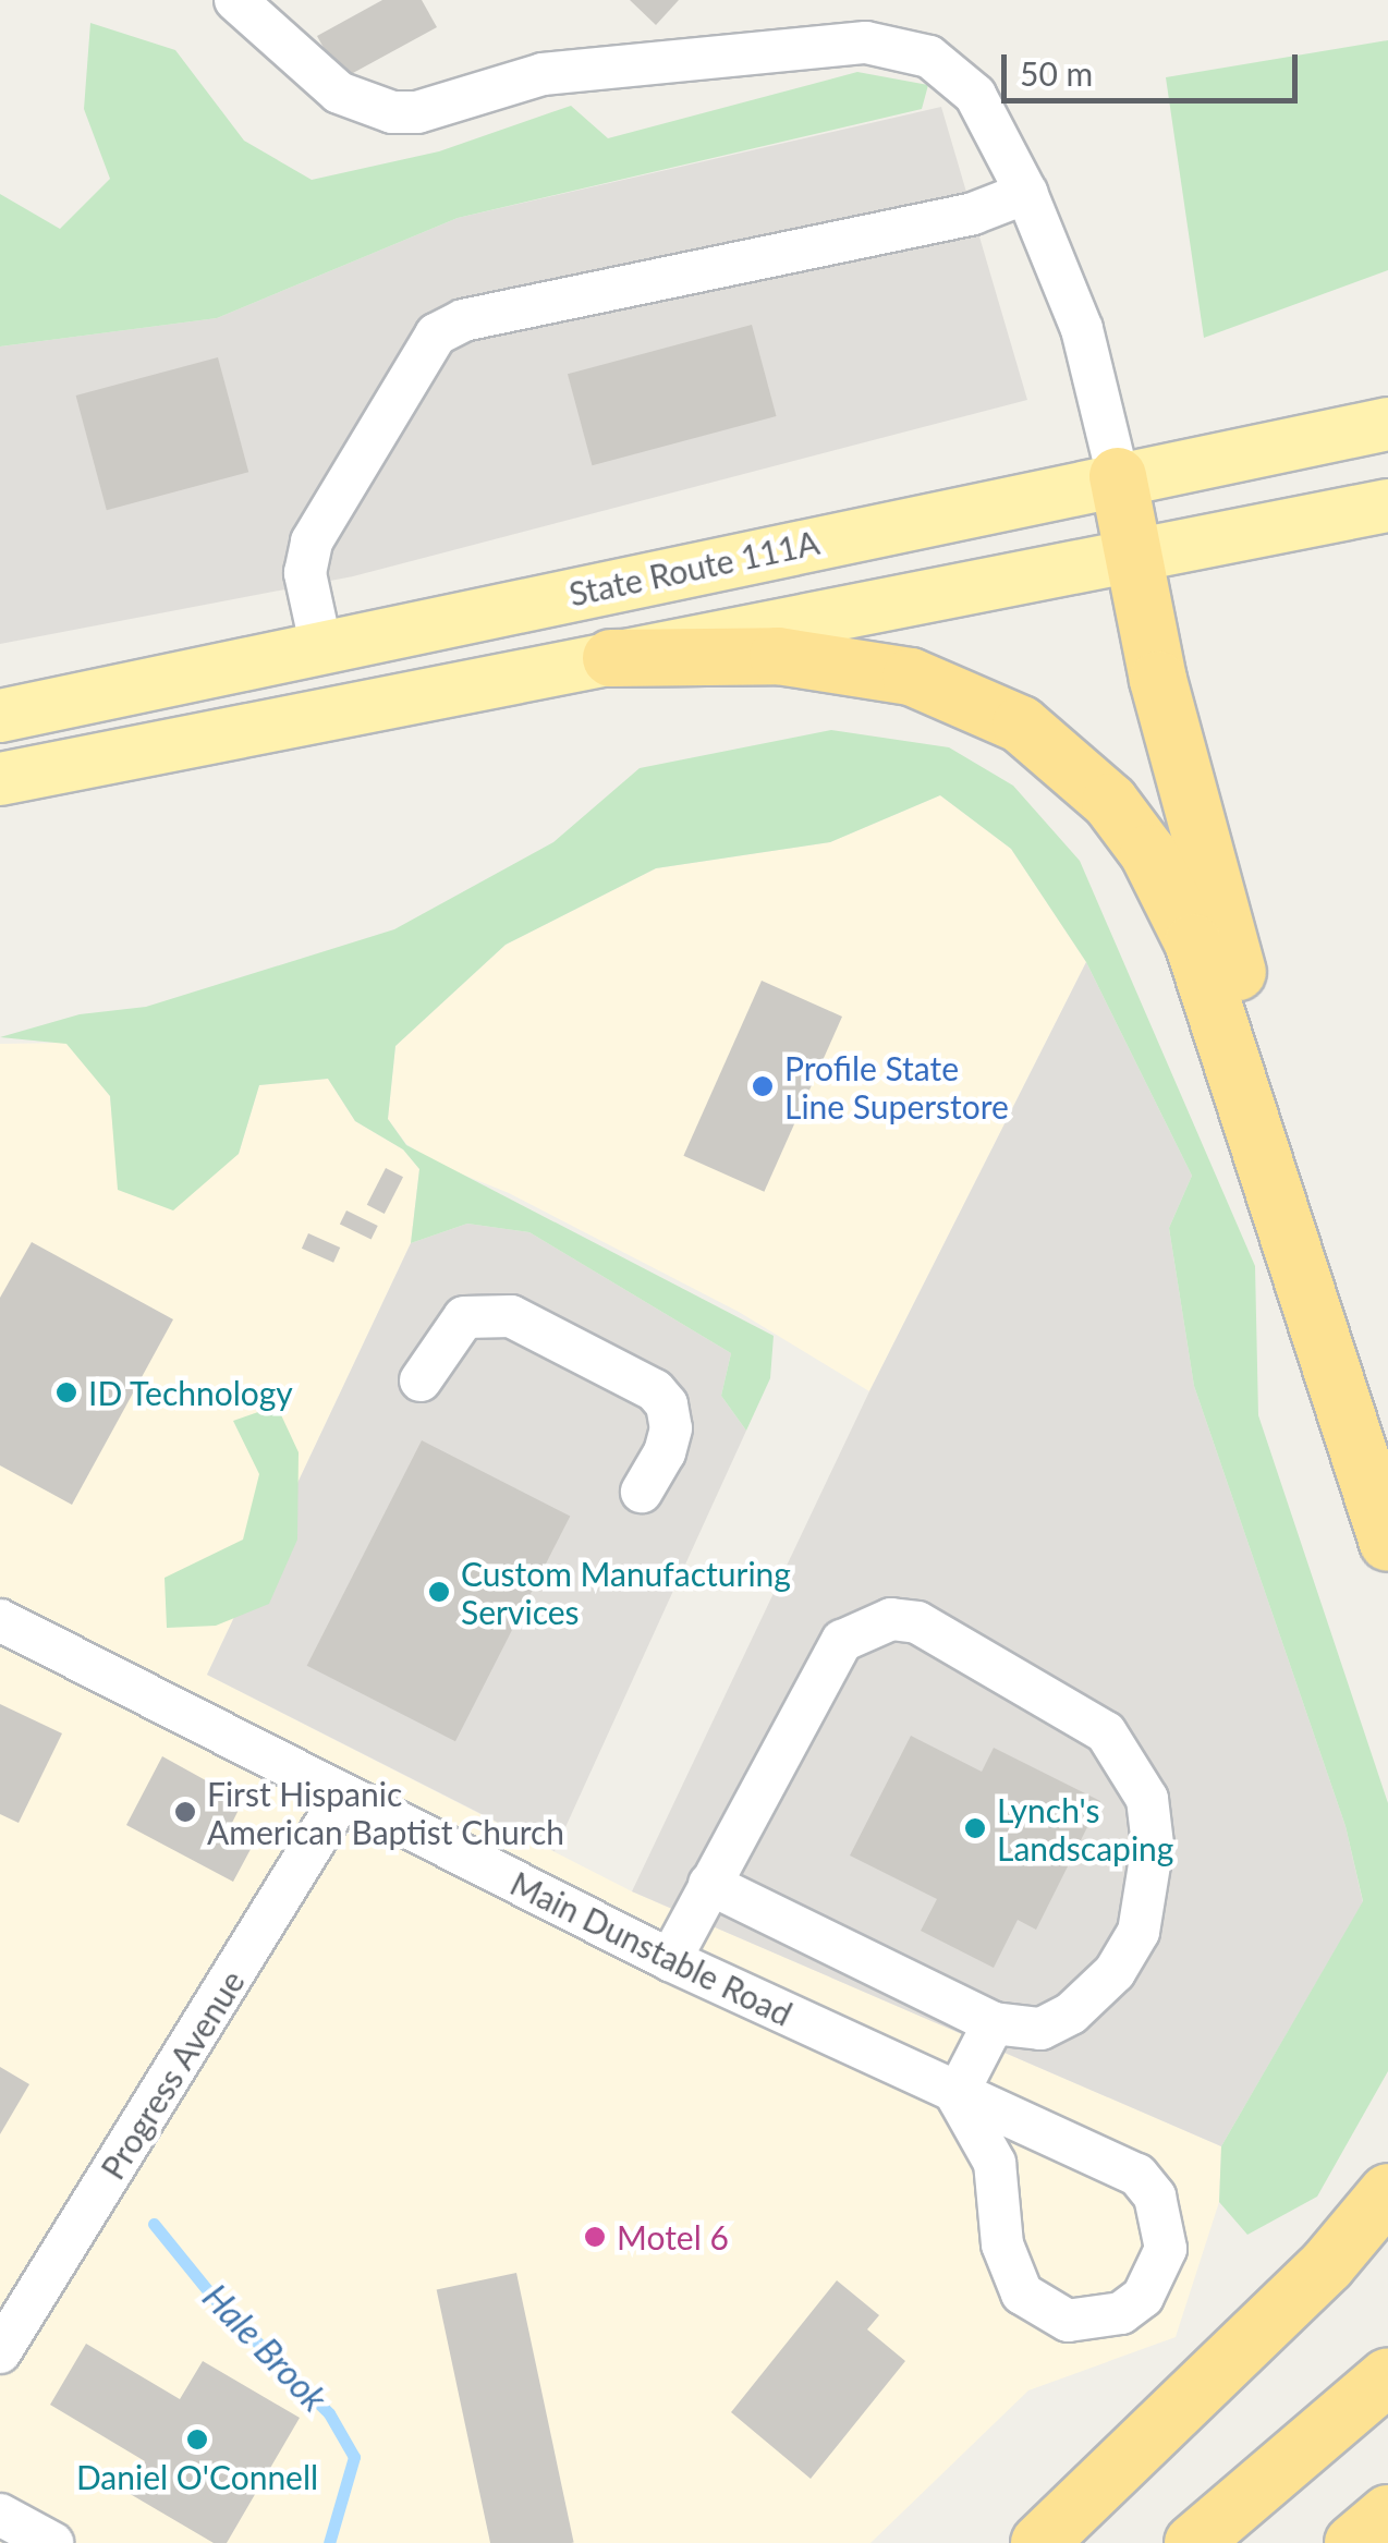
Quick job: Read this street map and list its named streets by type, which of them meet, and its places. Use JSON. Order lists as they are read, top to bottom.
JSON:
{
  "streets": {
    "main road": ["State Route 111A"],
    "street": ["Main Dunstable Road", "Progress Avenue"]
  },
  "crossings": [
    ["Main Dunstable Road", "Progress Avenue"]
  ],
  "water": ["Hale Brook"],
  "places": [
    "Profile State Line Superstore",
    "ID Technology",
    "Custom Manufacturing Services",
    "First Hispanic American Baptist Church",
    "Lynch's Landscaping",
    "Motel 6",
    "Daniel O'Connell"
  ],
  "scale_bar": "50 m"
}
